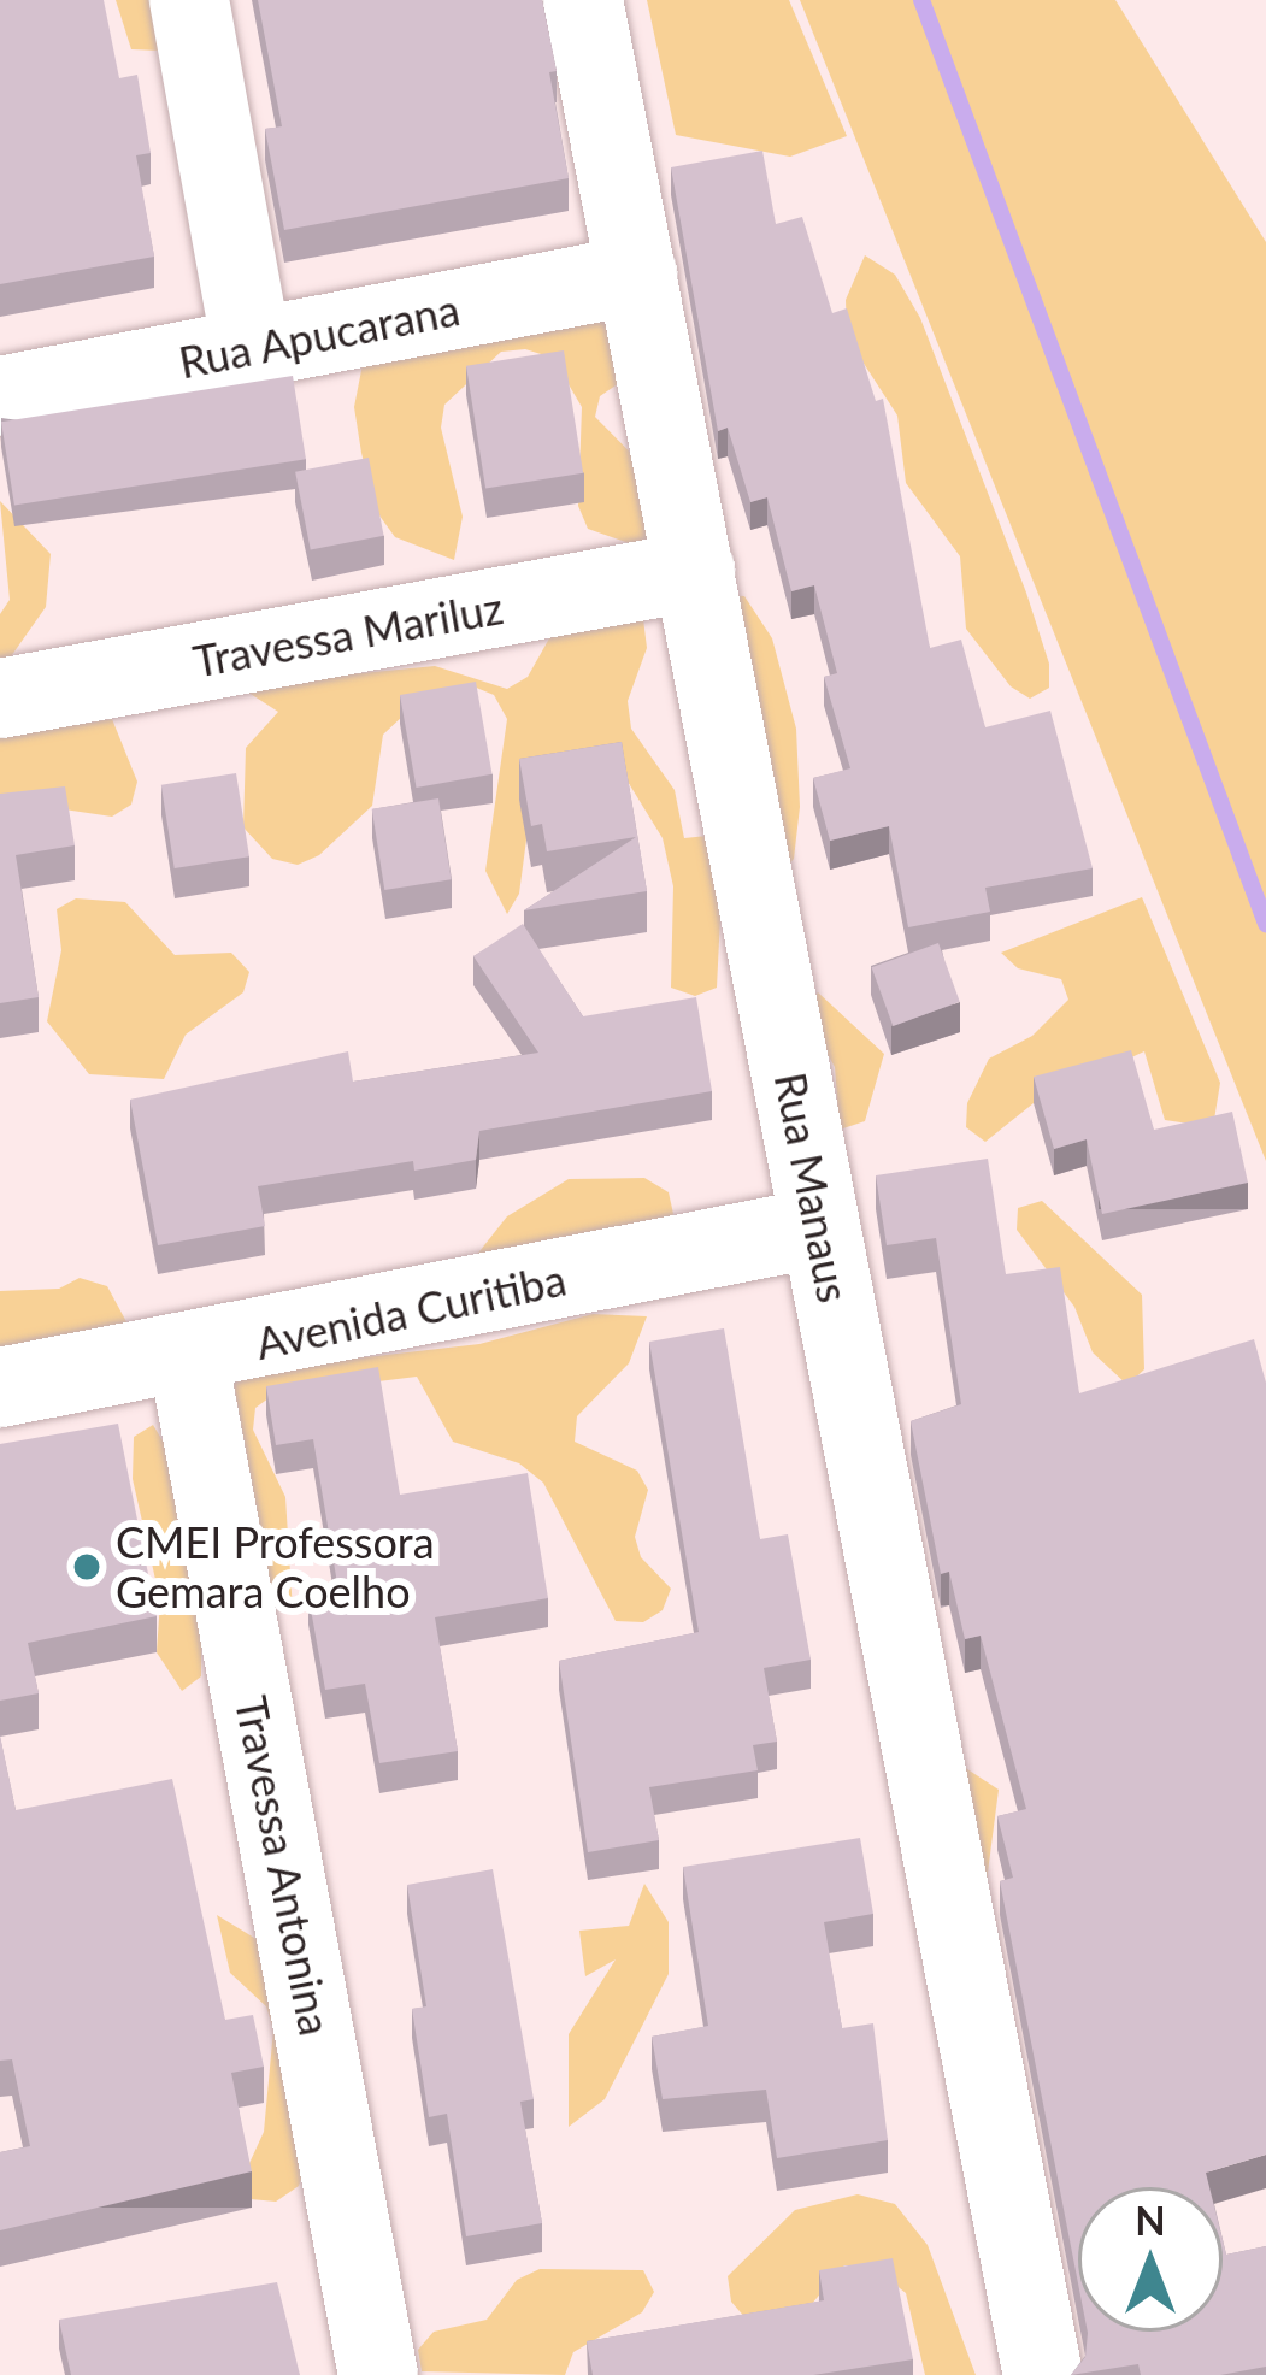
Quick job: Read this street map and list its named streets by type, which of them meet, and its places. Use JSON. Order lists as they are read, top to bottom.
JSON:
{
  "streets": {
    "street": [
      "Rua Apucarana",
      "Travessa Mariluz",
      "Rua Manaus",
      "Avenida Curitiba",
      "Travessa Antonina"
    ]
  },
  "crossings": [
    ["Rua Apucarana", "Rua Manaus"],
    ["Travessa Mariluz", "Rua Manaus"],
    ["Rua Manaus", "Avenida Curitiba"],
    ["Avenida Curitiba", "Travessa Antonina"]
  ],
  "places": ["CMEI Professora Gemara Coelho"],
  "north": "top"
}
